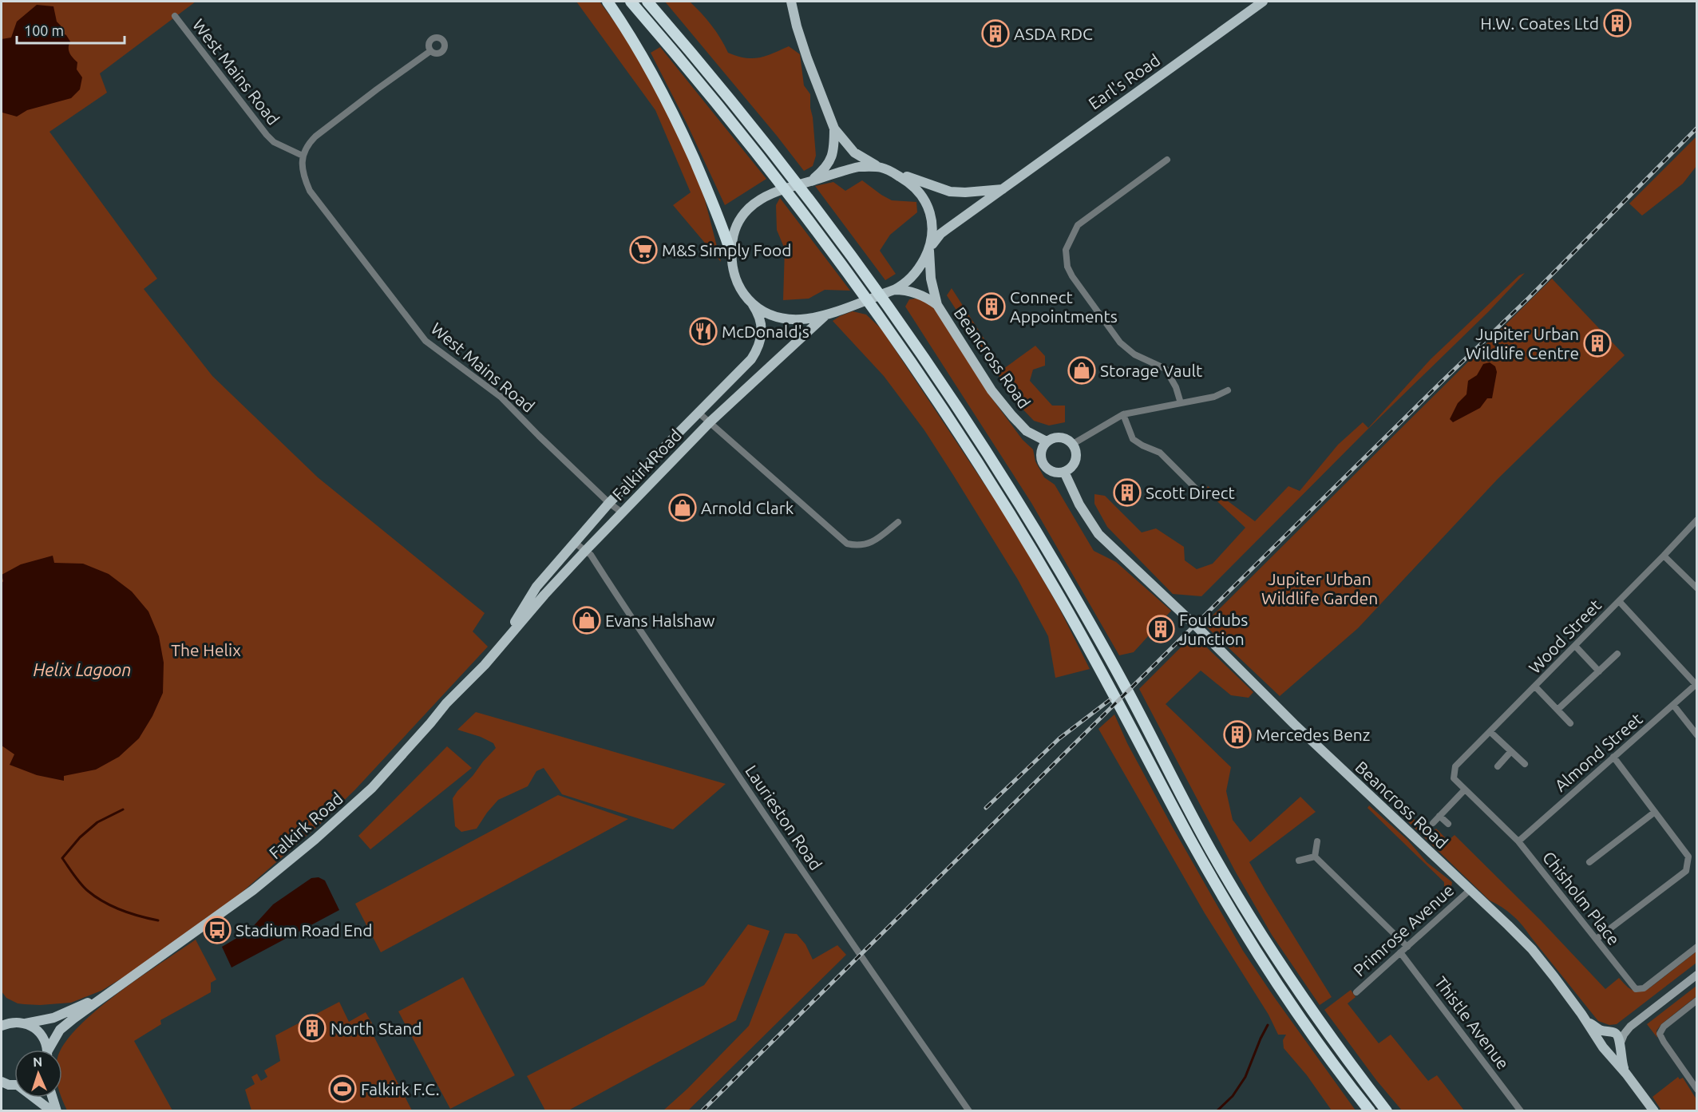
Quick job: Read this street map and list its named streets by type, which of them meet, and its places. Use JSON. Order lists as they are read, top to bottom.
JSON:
{
  "streets": {
    "main road": ["Earl's Road", "Beancross Road", "Falkirk Road"],
    "street": [
      "West Mains Road",
      "Wood Street",
      "Almond Street",
      "Laurieston Road",
      "Chisholm Place",
      "Primrose Avenue",
      "Thistle Avenue"
    ]
  },
  "crossings": [
    ["West Mains Road", "Falkirk Road"],
    ["Earl's Road", "Beancross Road"],
    ["Beancross Road", "Primrose Avenue"],
    ["Falkirk Road", "Laurieston Road"],
    ["Wood Street", "Chisholm Place"],
    ["Almond Street", "Chisholm Place"],
    ["Primrose Avenue", "Thistle Avenue"]
  ],
  "water": ["Helix Lagoon"],
  "parks": ["Jupiter Urban Wildlife Garden", "The Helix"],
  "places": {
    "building": [
      "H.W. Coates Ltd",
      "ASDA RDC",
      "Connect Appointments",
      "Jupiter Urban Wildlife Centre",
      "Scott Direct",
      "Fouldubs Junction",
      "Mercedes Benz",
      "North Stand"
    ],
    "supermarket": ["M&S Simply Food"],
    "restaurant": ["McDonald's"],
    "shop": ["Storage Vault", "Arnold Clark", "Evans Halshaw"],
    "bus stop": ["Stadium Road End"],
    "sports": ["Falkirk F.C."]
  },
  "scale_bar": "100 m",
  "north": "top"
}
